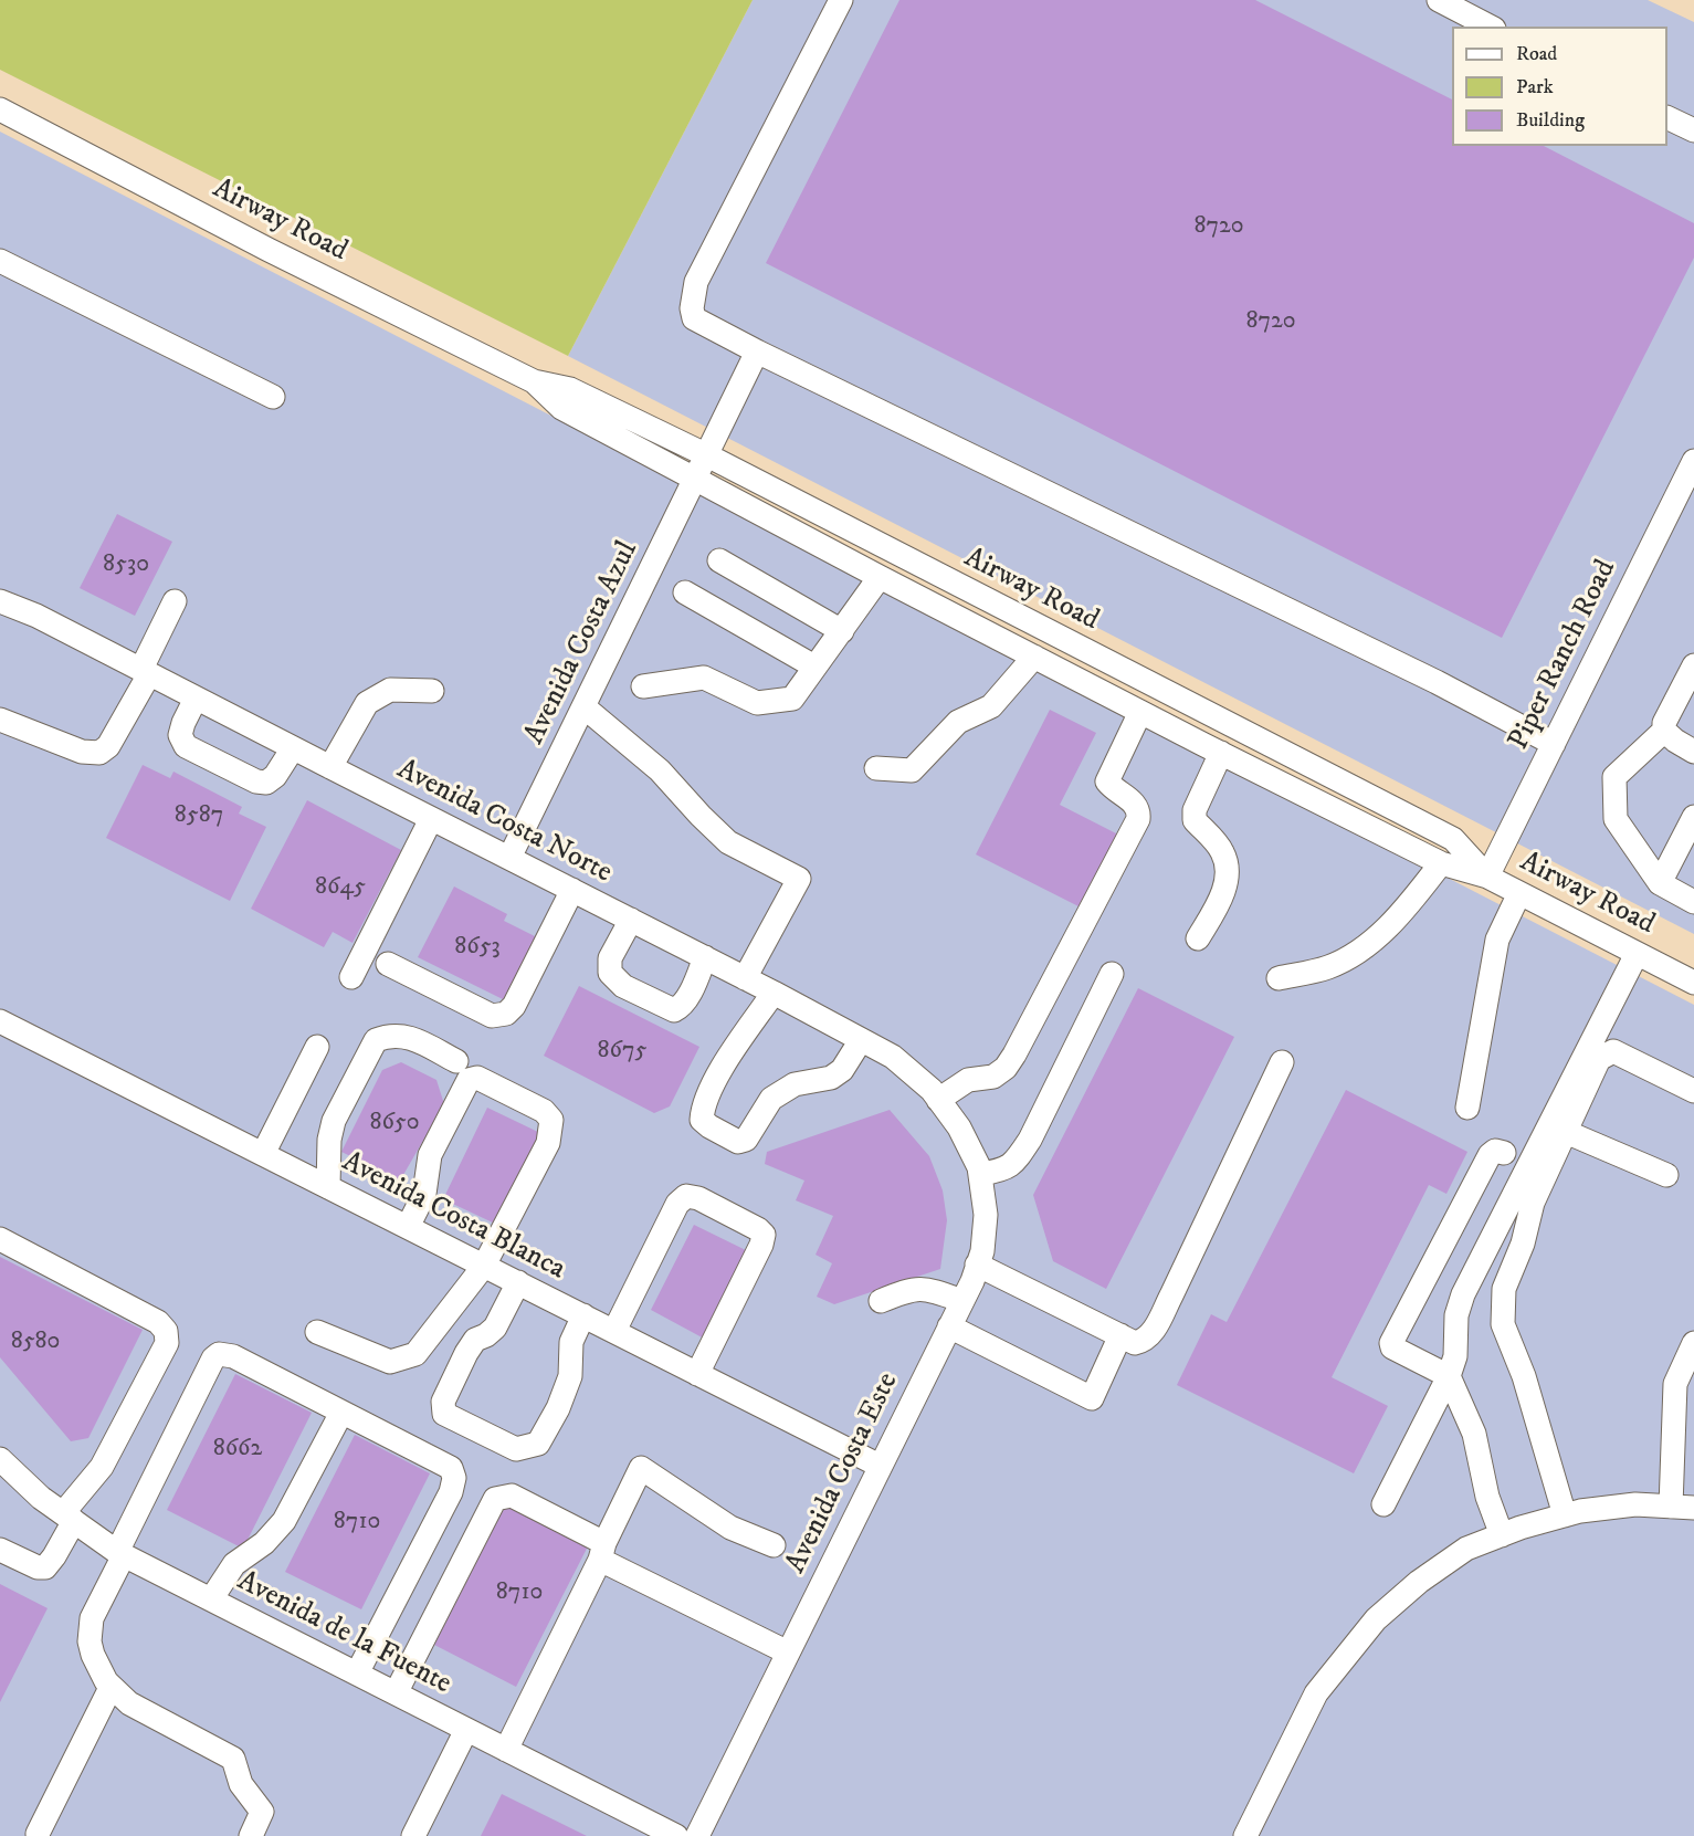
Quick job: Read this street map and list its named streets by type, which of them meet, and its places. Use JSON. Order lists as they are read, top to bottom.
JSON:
{
  "streets": {
    "street": [
      "Airway Road",
      "Avenida Costa Azul",
      "Piper Ranch Road",
      "Avenida Costa Norte",
      "Avenida Costa Blanca",
      "Avenida Costa Este",
      "Avenida de la Fuente"
    ]
  },
  "crossings": [
    ["Airway Road", "Avenida Costa Azul"],
    ["Airway Road", "Piper Ranch Road"],
    ["Avenida Costa Azul", "Avenida Costa Norte"],
    ["Avenida Costa Norte", "Avenida Costa Este"],
    ["Avenida Costa Blanca", "Avenida Costa Este"]
  ],
  "house_numbers": [
    "8720",
    "8720",
    "8530",
    "8587",
    "8645",
    "8653",
    "8675",
    "8650",
    "8580",
    "8662",
    "8710",
    "8710"
  ],
  "legend": ["Road", "Park", "Building"]
}
